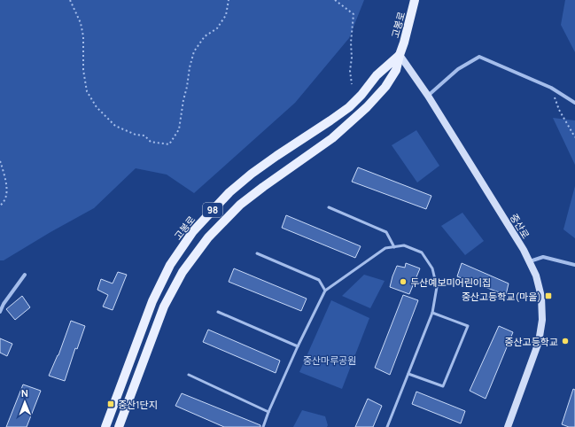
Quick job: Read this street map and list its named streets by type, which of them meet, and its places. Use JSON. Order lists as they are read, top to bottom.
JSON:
{
  "streets": {
    "main road": ["고봉로", "98", "중산로"]
  },
  "crossings": [
    ["고봉로", "중산로"]
  ],
  "parks": ["중산마루공원"],
  "places": {
    "other": ["두산예보미어린이집", "중산고등학교"],
    "transit": ["중산고등학교(마을)", "중산1단지"]
  },
  "north": "top"
}
